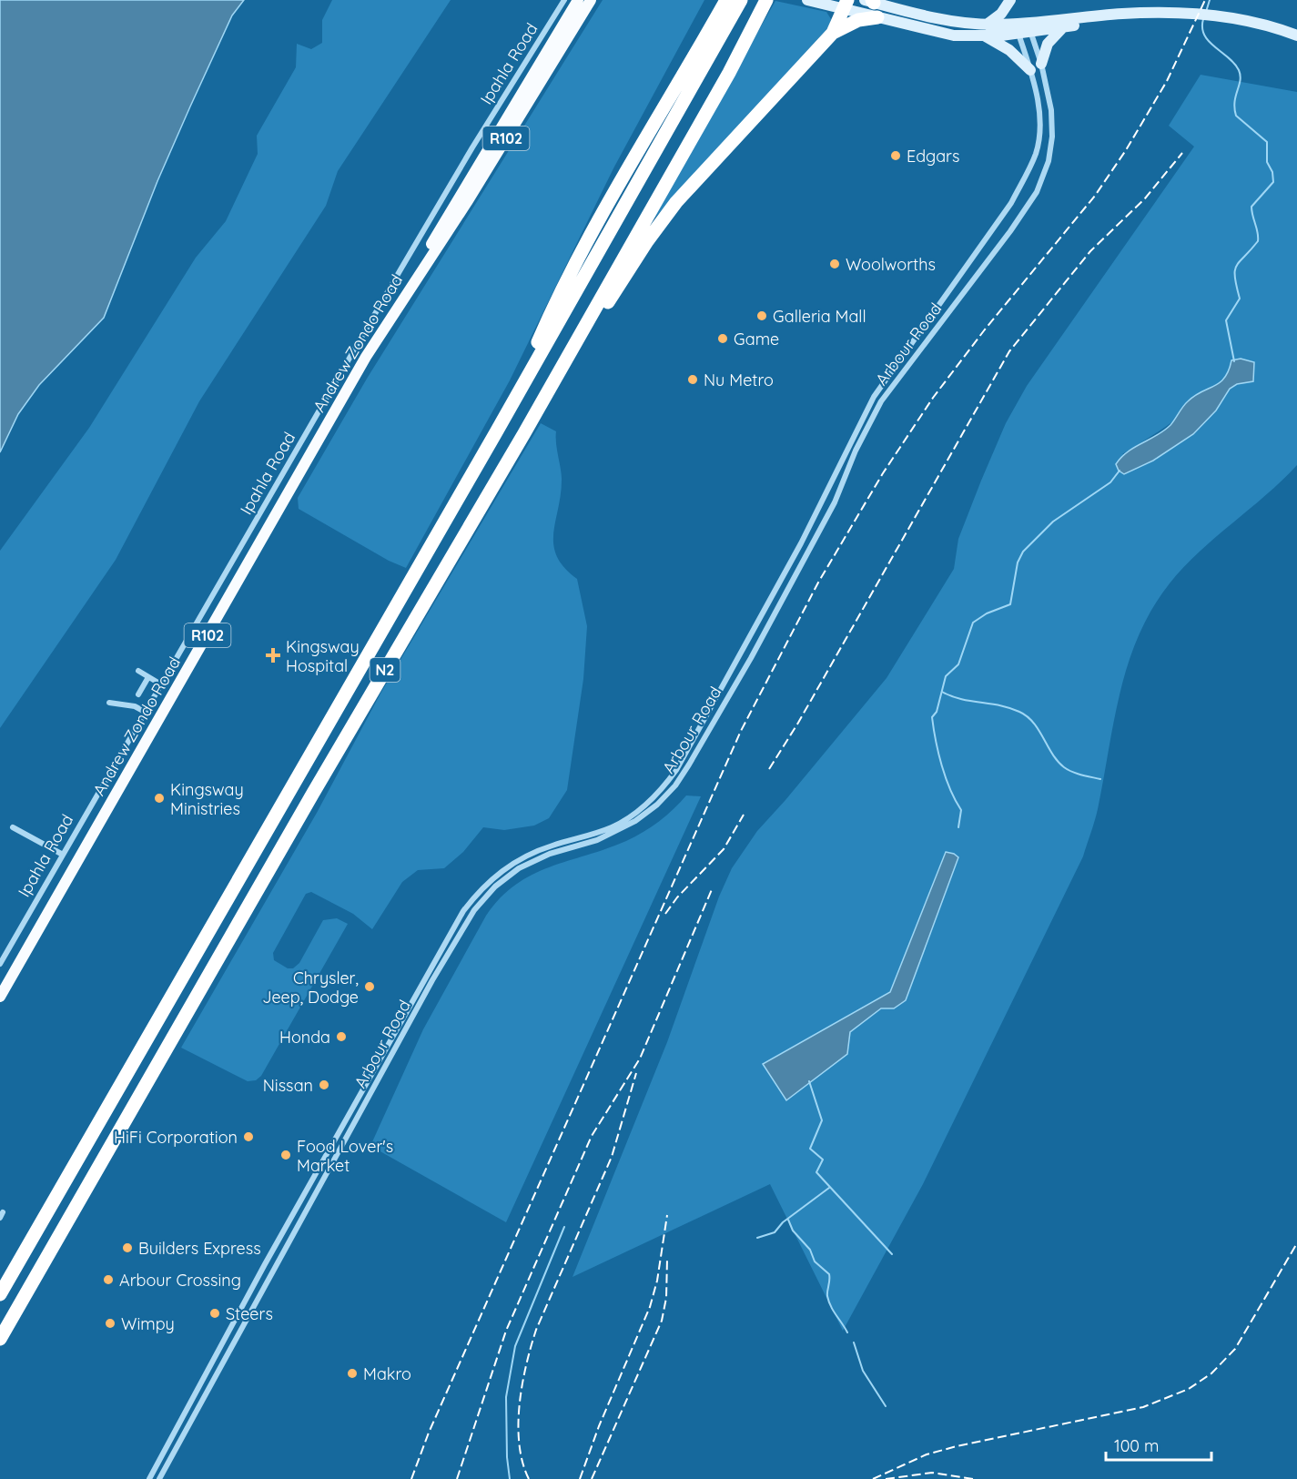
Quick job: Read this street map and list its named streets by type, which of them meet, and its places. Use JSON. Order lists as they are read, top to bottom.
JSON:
{
  "streets": {
    "highway": ["N2"],
    "main road": ["R102", "Andrew Zondo Road"],
    "street": ["Ipahla Road", "Arbour Road"]
  },
  "crossings": [
    ["Ipahla Road", "Andrew Zondo Road"]
  ],
  "places": {
    "other": [
      "Edgars",
      "Woolworths",
      "Galleria Mall",
      "Game",
      "Nu Metro",
      "Kingsway Ministries",
      "Chrysler, Jeep, Dodge",
      "Honda",
      "Nissan",
      "HiFi Corporation",
      "Food Lover's Market",
      "Builders Express",
      "Arbour Crossing",
      "Steers",
      "Wimpy",
      "Makro"
    ],
    "health": ["Kingsway Hospital"]
  },
  "scale_bar": "100 m"
}
